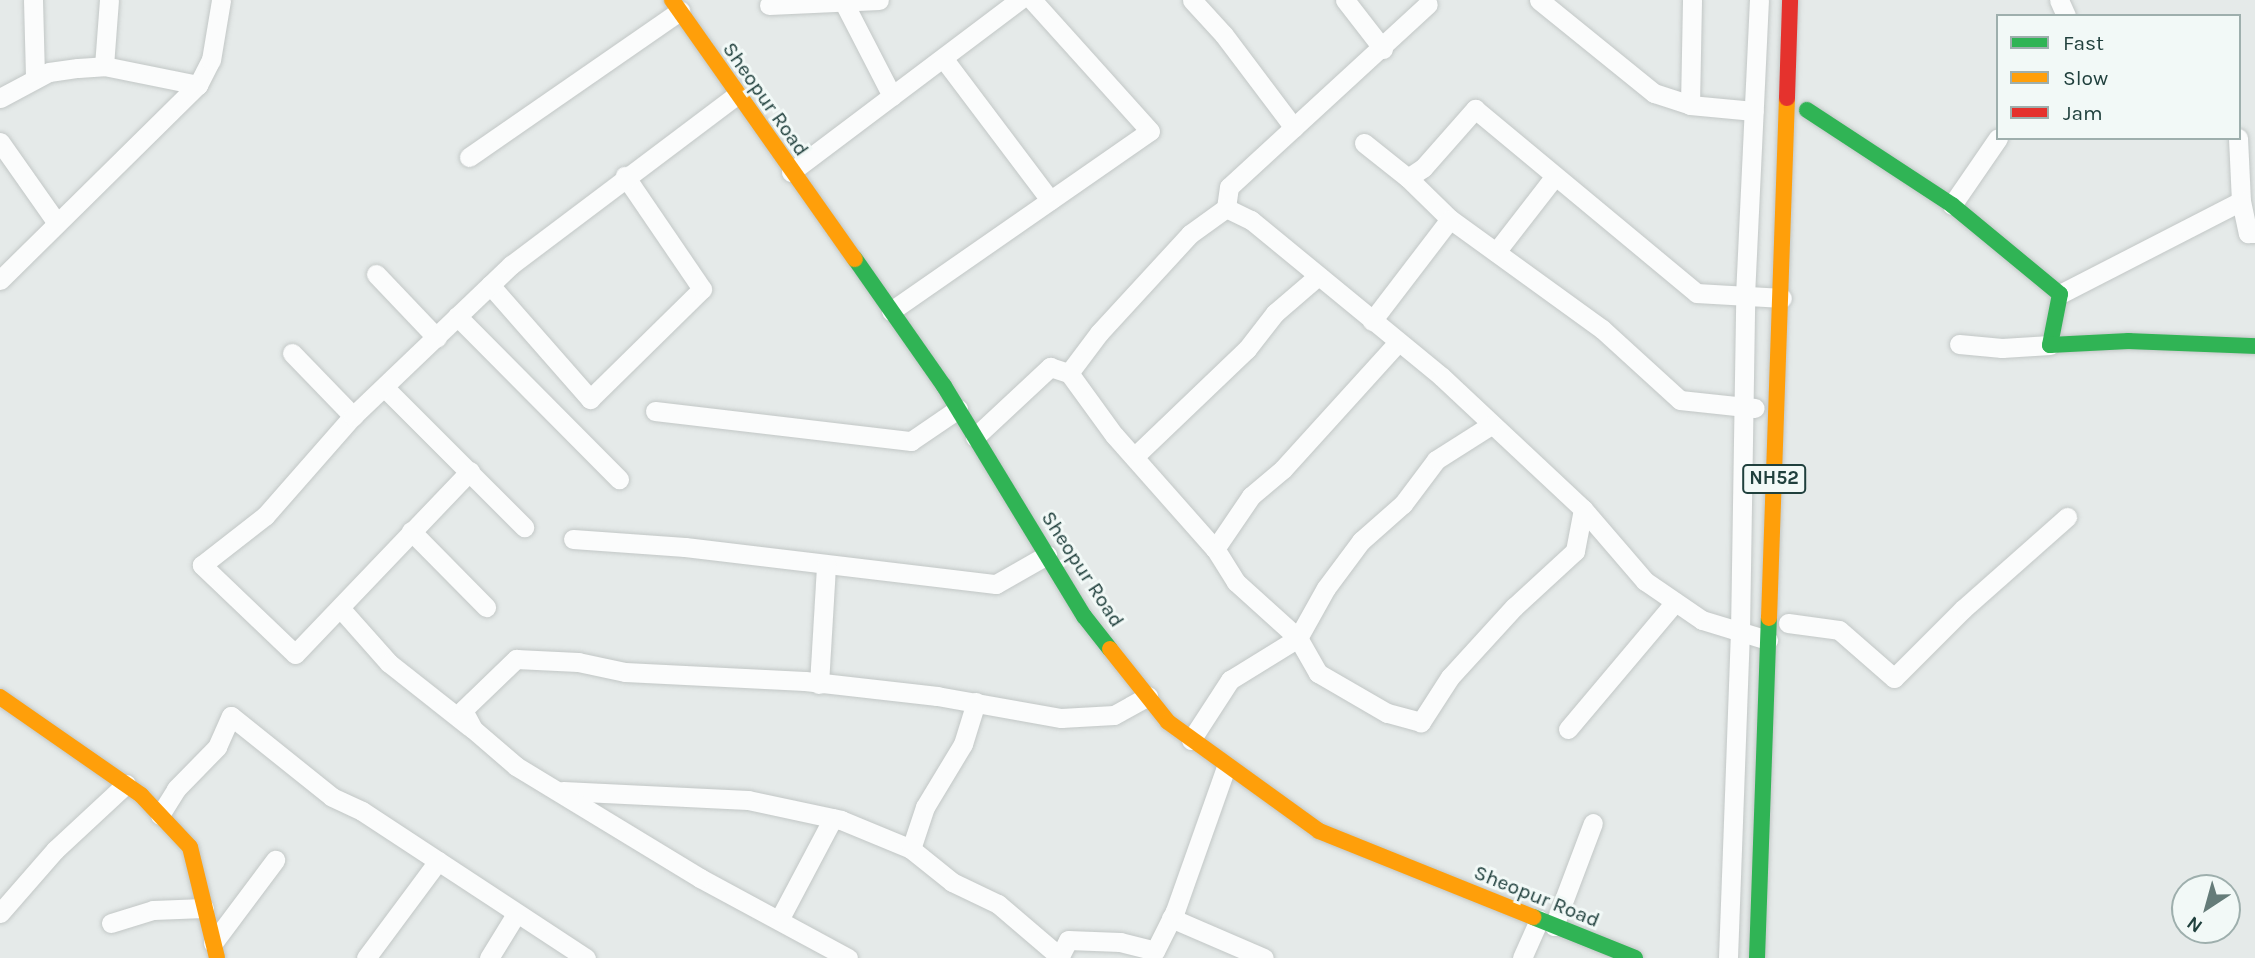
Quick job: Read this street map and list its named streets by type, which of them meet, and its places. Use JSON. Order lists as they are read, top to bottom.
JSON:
{
  "streets": {
    "main road": ["Sheopur Road", "NH52"]
  },
  "legend": ["Fast", "Slow", "Jam"],
  "north": "bottom left"
}
